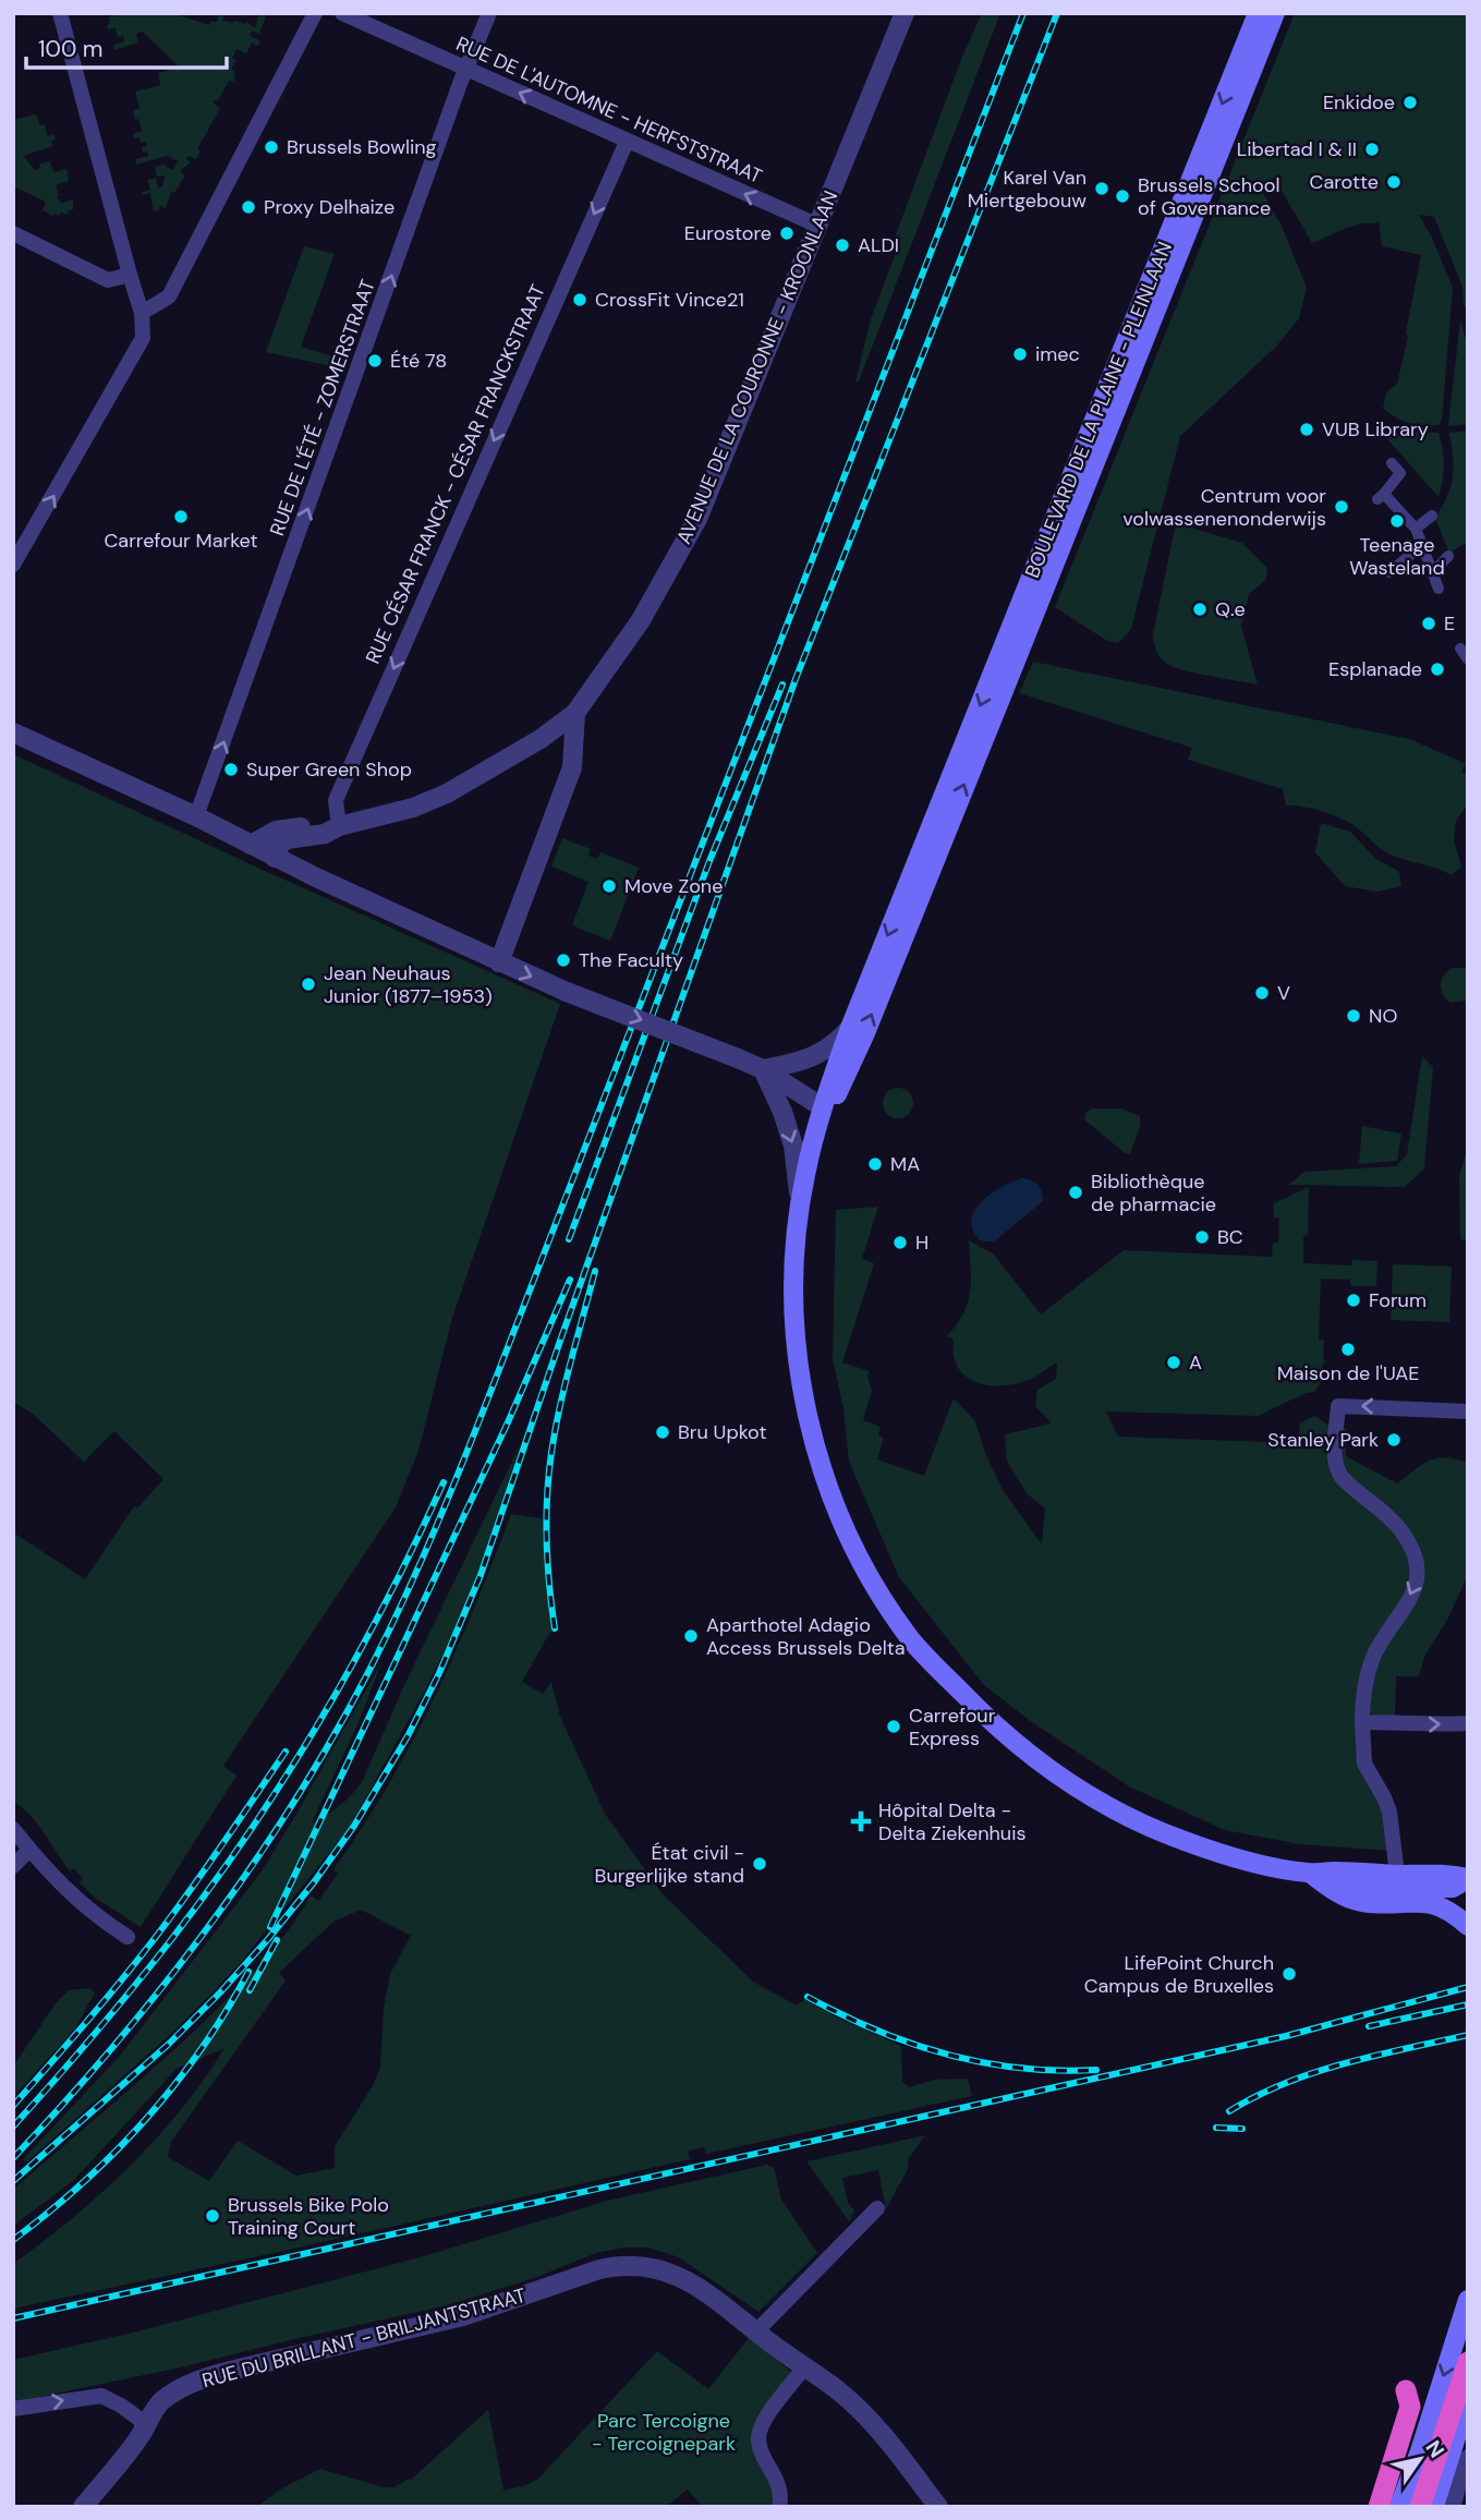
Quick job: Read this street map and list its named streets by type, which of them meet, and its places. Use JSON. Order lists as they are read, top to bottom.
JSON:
{
  "streets": {
    "main road": ["BOULEVARD DE LA PLAINE - PLEINLAAN"],
    "street": [
      "RUE DE L'AUTOMNE - HERFSTSTRAAT",
      "AVENUE DE LA COURONNE - KROONLAAN",
      "RUE DE L'ÉTÉ - ZOMERSTRAAT",
      "RUE CÉSAR FRANCK - CÉSAR FRANCKSTRAAT",
      "RUE DU BRILLANT - BRILJANTSTRAAT"
    ]
  },
  "crossings": [
    ["RUE DE L'AUTOMNE - HERFSTSTRAAT", "AVENUE DE LA COURONNE - KROONLAAN"],
    ["RUE DE L'AUTOMNE - HERFSTSTRAAT", "RUE DE L'ÉTÉ - ZOMERSTRAAT"],
    ["RUE DE L'AUTOMNE - HERFSTSTRAAT", "RUE CÉSAR FRANCK - CÉSAR FRANCKSTRAAT"],
    ["AVENUE DE LA COURONNE - KROONLAAN", "RUE CÉSAR FRANCK - CÉSAR FRANCKSTRAAT"]
  ],
  "one_way": ["RUE DE L'AUTOMNE - HERFSTSTRAAT", "RUE DE L'ÉTÉ - ZOMERSTRAAT", "RUE CÉSAR FRANCK - CÉSAR FRANCKSTRAAT"],
  "parks": ["Parc Tercoigne - Tercoignepark"],
  "places": {
    "other": [
      "Enkidoe",
      "Brussels Bowling",
      "Libertad I & II",
      "Carotte",
      "Karel Van Miertgebouw",
      "Brussels School of Governance",
      "Proxy Delhaize",
      "Eurostore",
      "ALDI",
      "CrossFit Vince21",
      "imec",
      "Été 78",
      "VUB Library",
      "Centrum voor volwassenenonderwijs",
      "Carrefour Market",
      "Teenage Wasteland",
      "Q.e",
      "E",
      "Esplanade",
      "Super Green Shop",
      "Move Zone",
      "The Faculty",
      "Jean Neuhaus Junior (1877–1953)",
      "V",
      "NO",
      "MA",
      "Bibliothèque de pharmacie",
      "BC",
      "H",
      "Forum",
      "Maison de l'UAE",
      "A",
      "Bru Upkot",
      "Stanley Park",
      "Aparthotel Adagio Access Brussels Delta",
      "Carrefour Express",
      "État civil - Burgerlijke stand",
      "LifePoint Church Campus de Bruxelles",
      "Brussels Bike Polo Training Court"
    ],
    "health": ["Hôpital Delta - Delta Ziekenhuis"]
  },
  "scale_bar": "100 m",
  "north": "top right"
}
